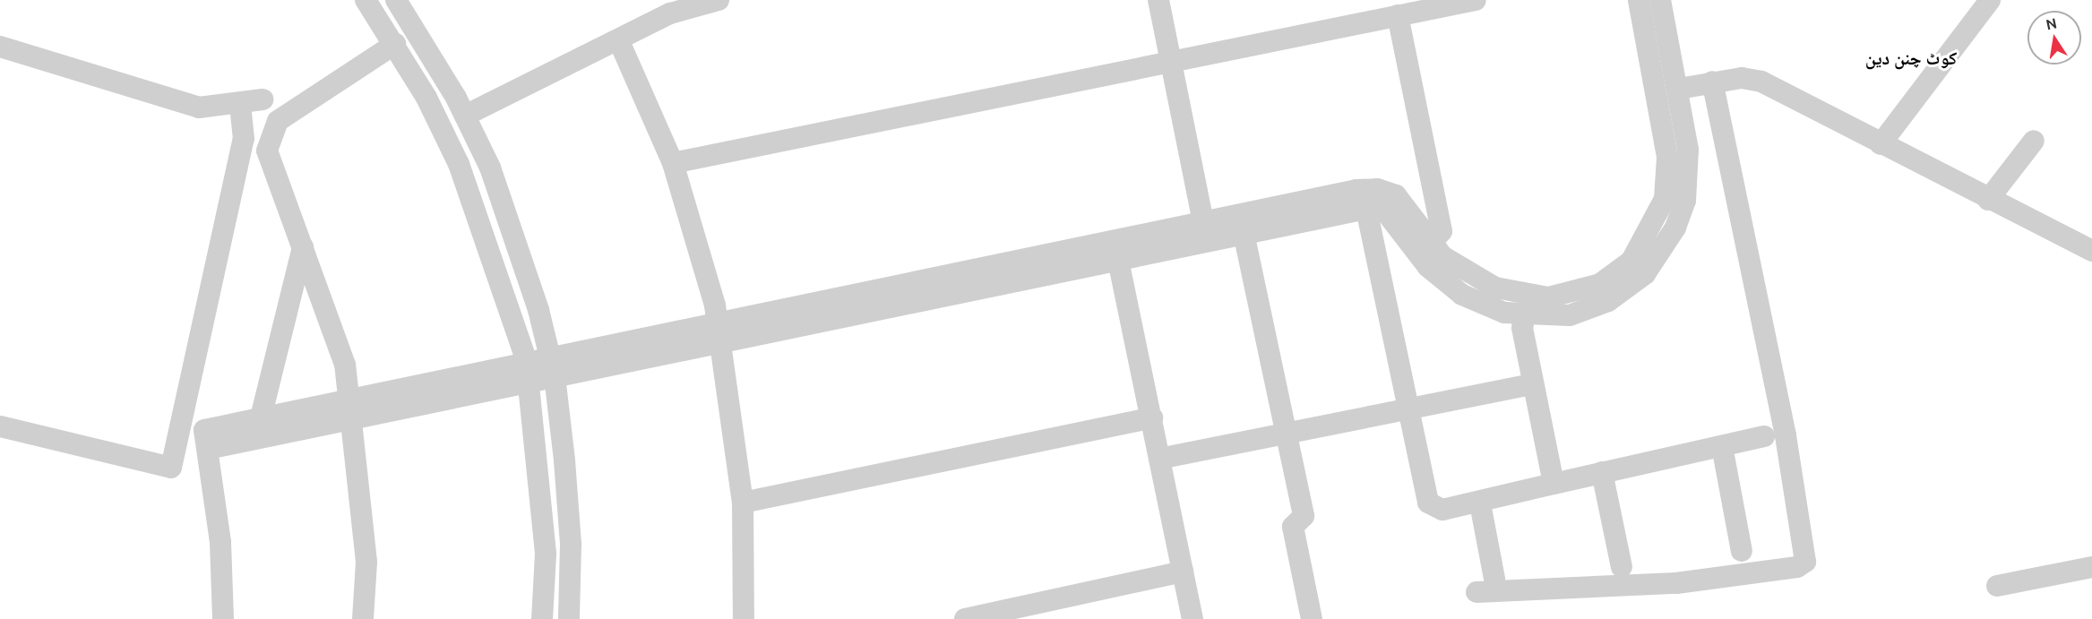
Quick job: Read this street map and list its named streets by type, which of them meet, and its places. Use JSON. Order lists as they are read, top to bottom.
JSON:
{
  "districts": ["کوٹ چنن دین"],
  "north": "top"
}
